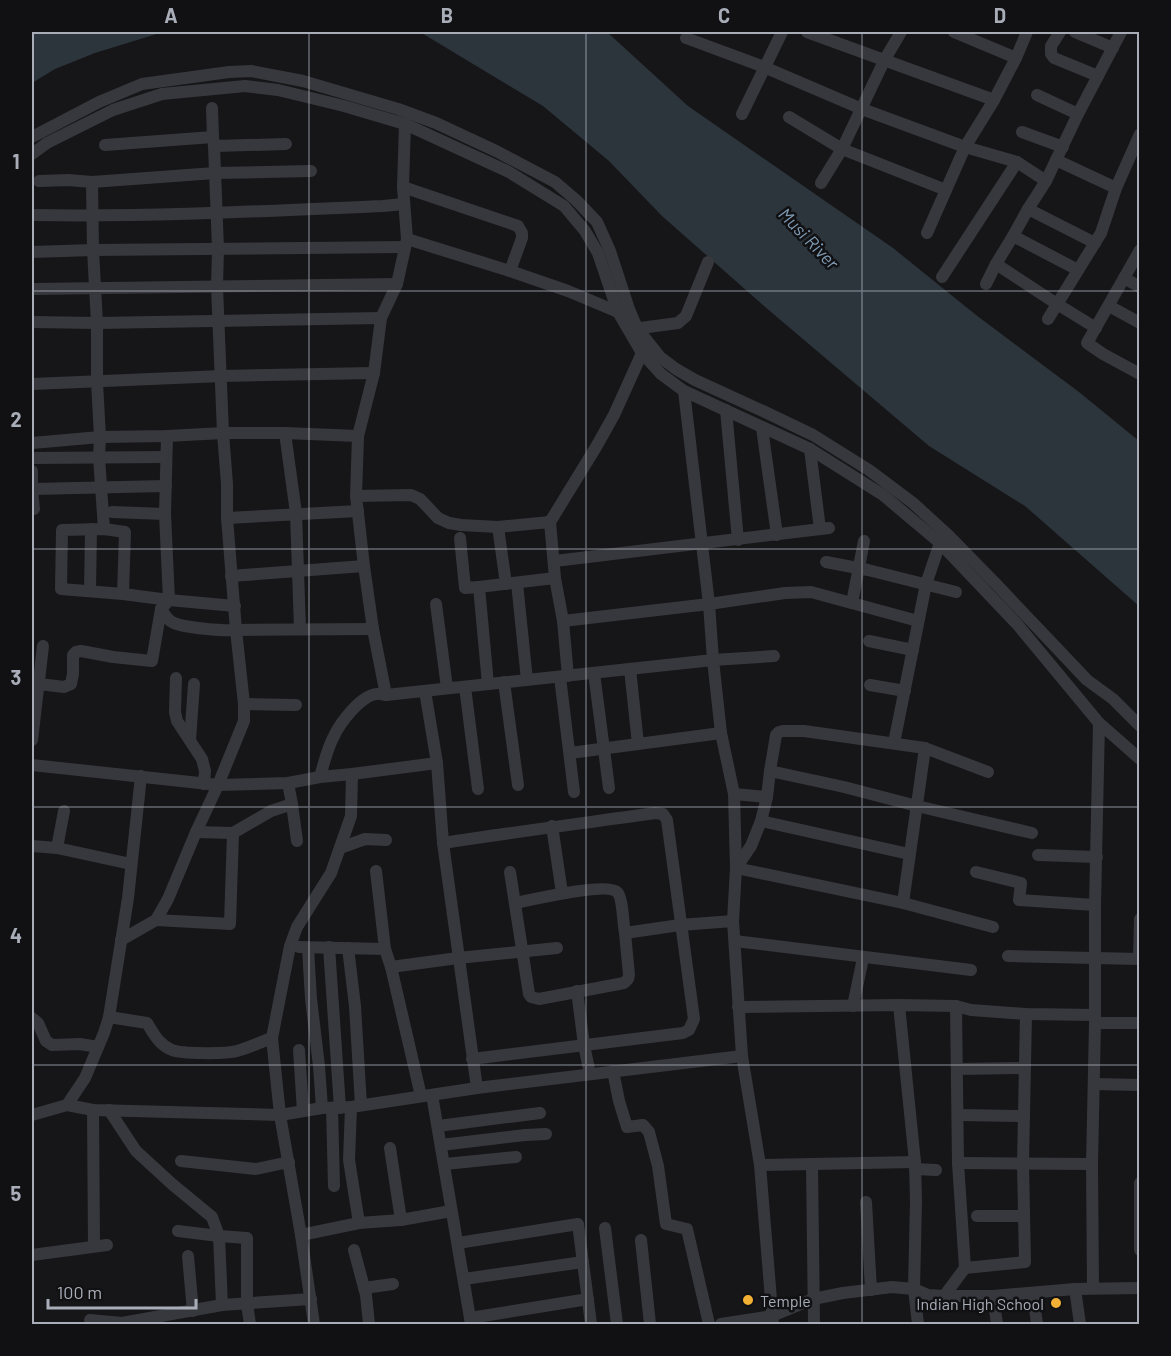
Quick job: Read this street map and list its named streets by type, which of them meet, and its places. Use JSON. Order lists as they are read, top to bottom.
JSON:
{
  "water": ["Musi River"],
  "places": ["Temple", "Indian High School"],
  "scale_bar": "100 m",
  "grid": {
    "columns": [
      "A",
      "B",
      "C",
      "D"
    ],
    "rows": [
      "1",
      "2",
      "3",
      "4",
      "5"
    ]
  }
}
